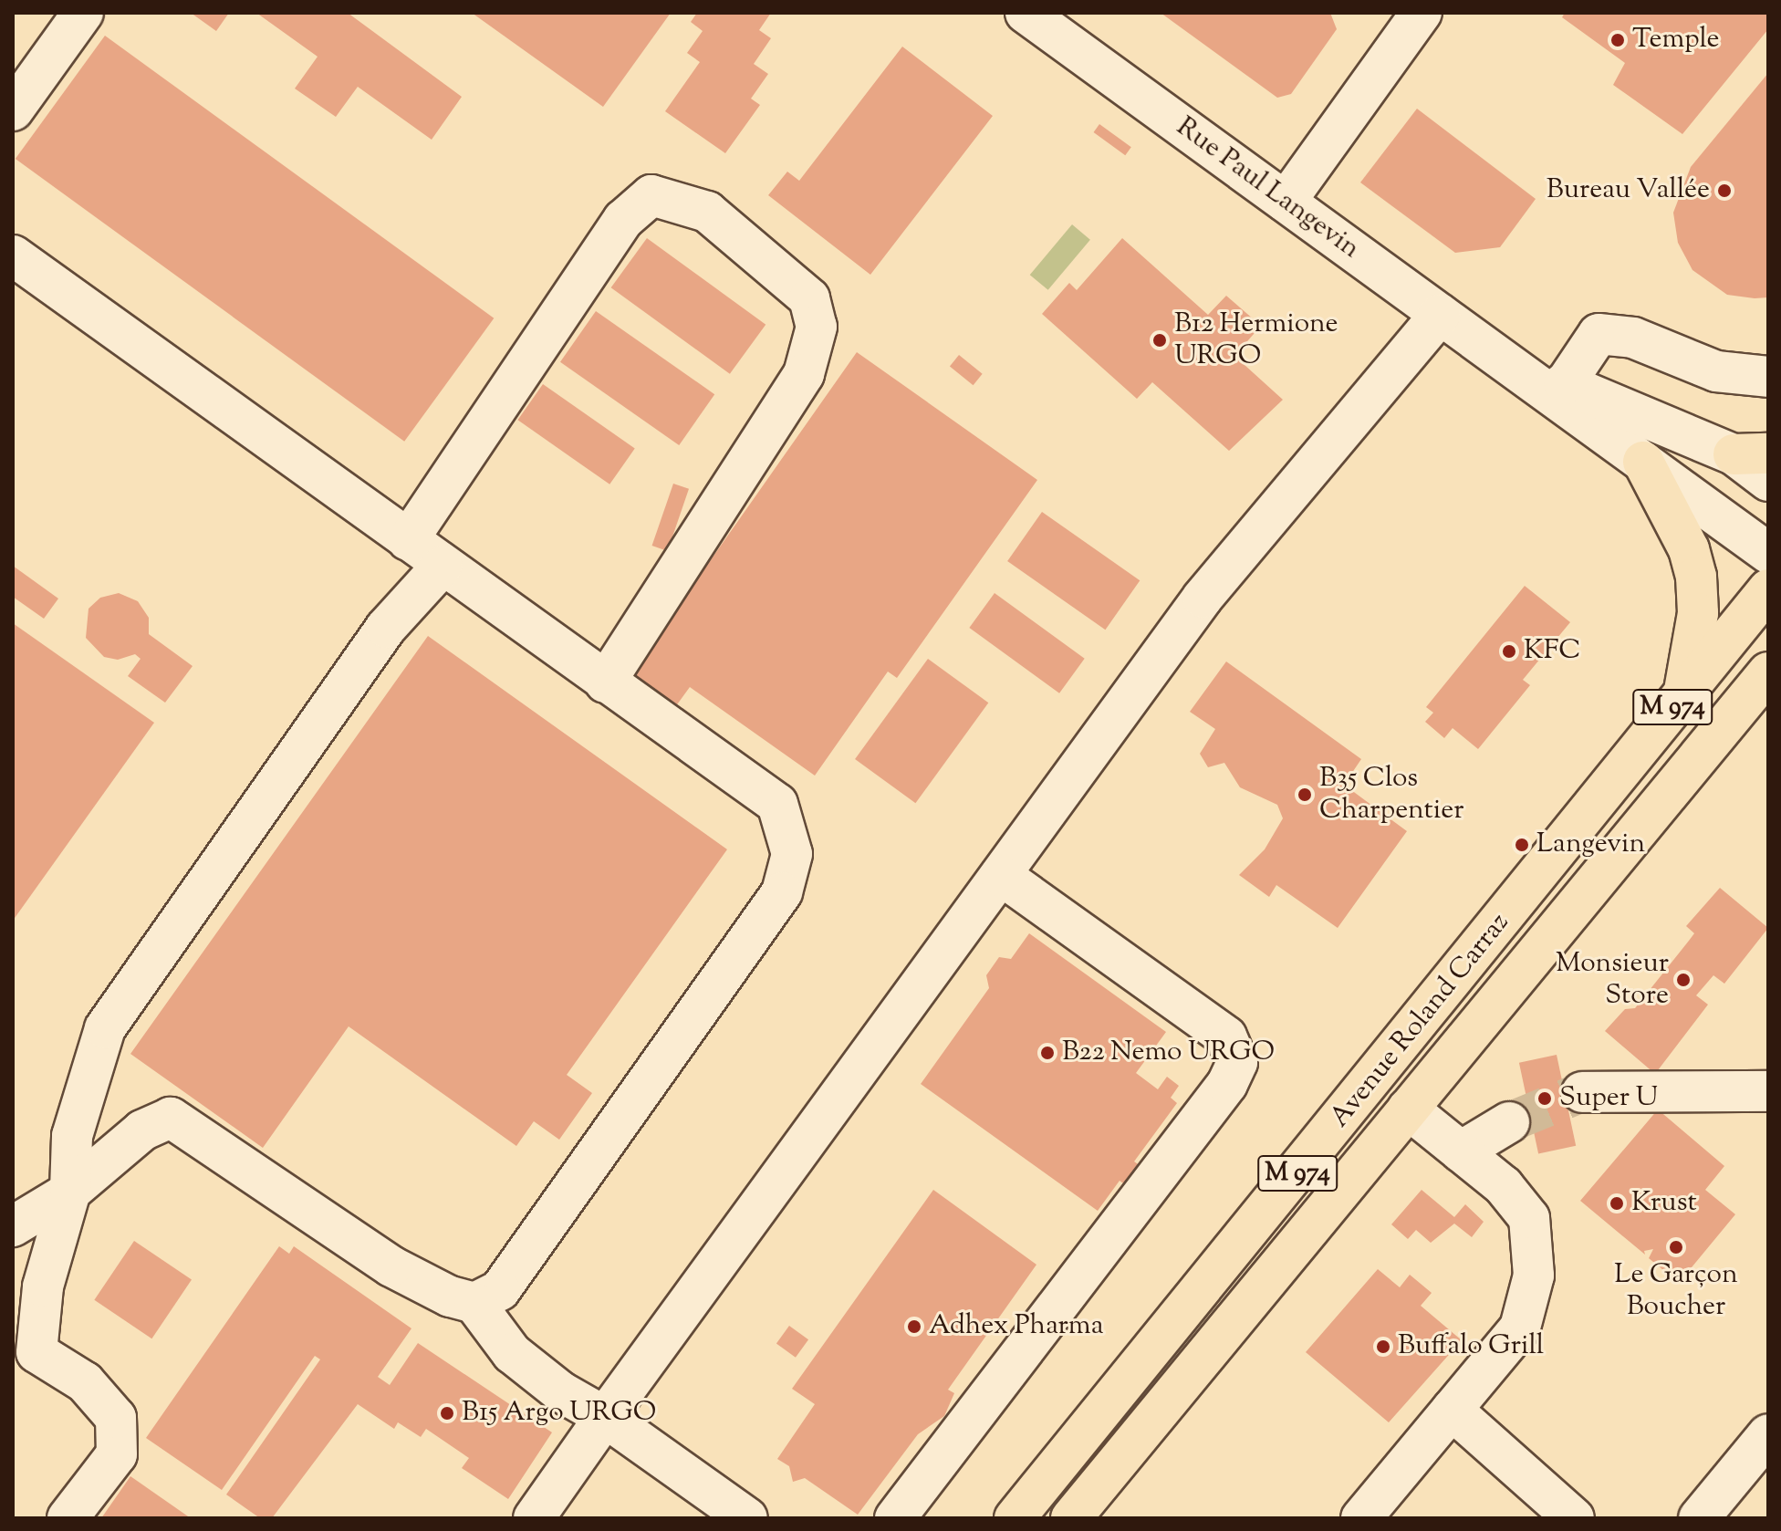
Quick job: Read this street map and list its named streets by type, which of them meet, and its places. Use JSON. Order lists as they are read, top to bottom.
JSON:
{
  "streets": {
    "main road": ["M 974", "Avenue Roland Carraz"],
    "street": ["Rue Paul Langevin"]
  },
  "places": [
    "Temple",
    "Bureau Vallée",
    "B12 Hermione URGO",
    "KFC",
    "B35 Clos Charpentier",
    "Langevin",
    "Monsieur Store",
    "B22 Nemo URGO",
    "Super U",
    "Krust",
    "Le Garçon Boucher",
    "Adhex Pharma",
    "Buffalo Grill",
    "B15 Argo URGO"
  ]
}
